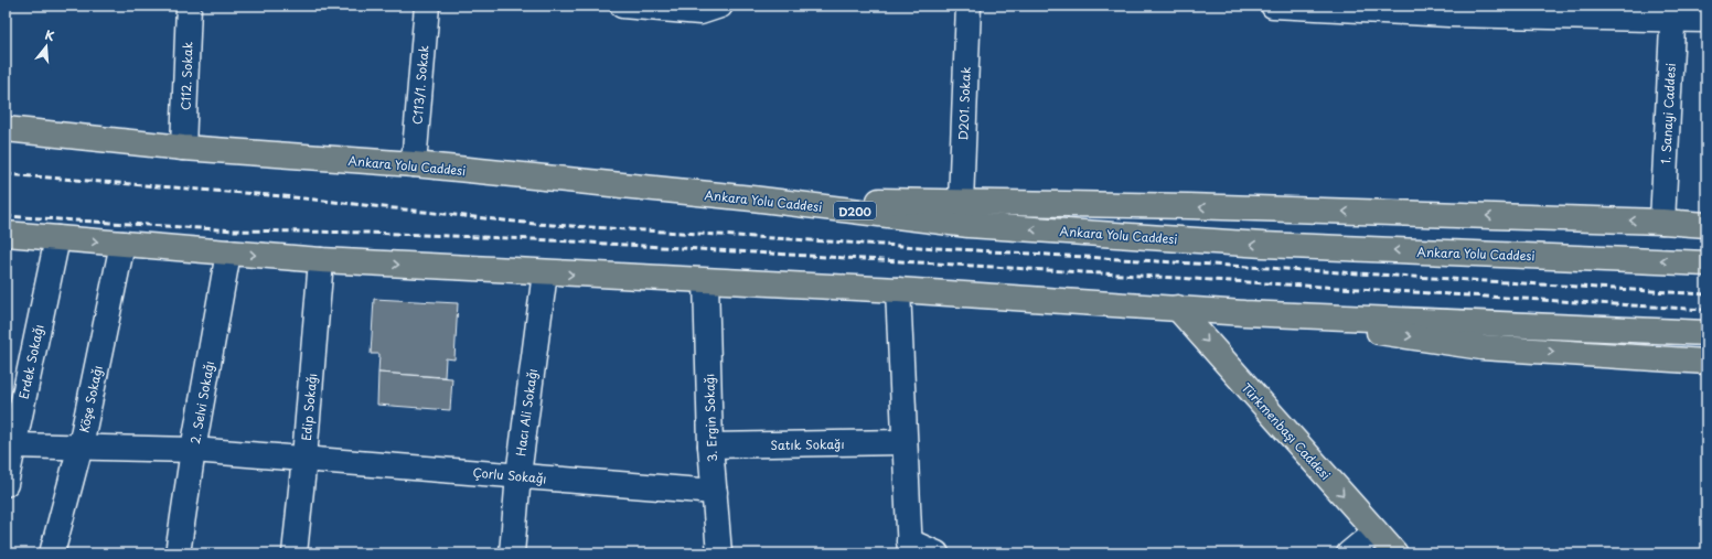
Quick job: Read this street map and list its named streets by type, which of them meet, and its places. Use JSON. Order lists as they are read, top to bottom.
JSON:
{
  "streets": {
    "main road": ["Ankara Yolu Caddesi", "D200", "Türkmenbaşı Caddesi"],
    "street": [
      "C112. Sokak",
      "C113/1. Sokak",
      "D201. Sokak",
      "1. Sanayi Caddesi",
      "Erdek Sokağı",
      "Köşe Sokağı",
      "2. Selvi Sokağı",
      "Edip Sokağı",
      "Hacı Ali Sokağı",
      "3. Ergin Sokağı",
      "Satık Sokağı",
      "Çorlu Sokağı"
    ]
  },
  "crossings": [
    ["C112. Sokak", "Ankara Yolu Caddesi"],
    ["C113/1. Sokak", "Ankara Yolu Caddesi"],
    ["Erdek Sokağı", "Çorlu Sokağı"],
    ["Köşe Sokağı", "Çorlu Sokağı"],
    ["2. Selvi Sokağı", "Çorlu Sokağı"],
    ["Edip Sokağı", "Çorlu Sokağı"],
    ["Hacı Ali Sokağı", "Çorlu Sokağı"],
    ["3. Ergin Sokağı", "Satık Sokağı"],
    ["3. Ergin Sokağı", "Çorlu Sokağı"]
  ],
  "one_way": ["Türkmenbaşı Caddesi"],
  "north": "top"
}
